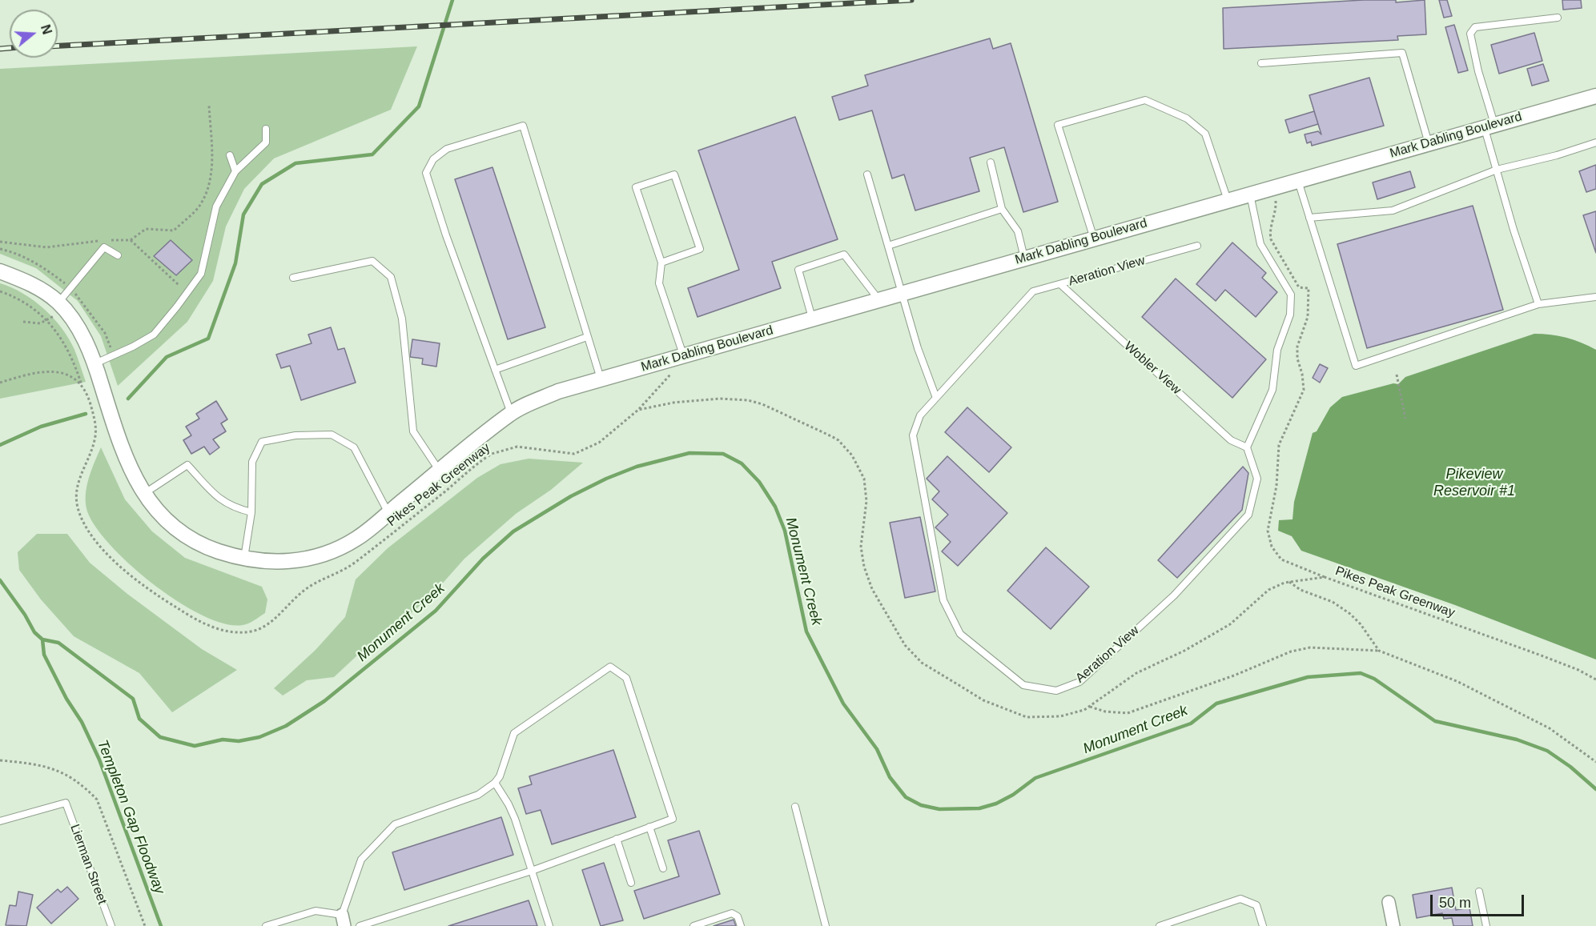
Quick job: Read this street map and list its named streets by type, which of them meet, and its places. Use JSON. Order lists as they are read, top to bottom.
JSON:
{
  "streets": {
    "street": ["Mark Dabling Boulevard"],
    "lane": ["Aeration View", "Wobler View", "Lierman Street"],
    "path": ["Pikes Peak Greenway"]
  },
  "crossings": [
    ["Aeration View", "Wobler View"]
  ],
  "water": ["Pikeview Reservoir #1", "Monument Creek", "Templeton Gap Floodway"],
  "scale_bar": "50 m",
  "north": "right"
}
